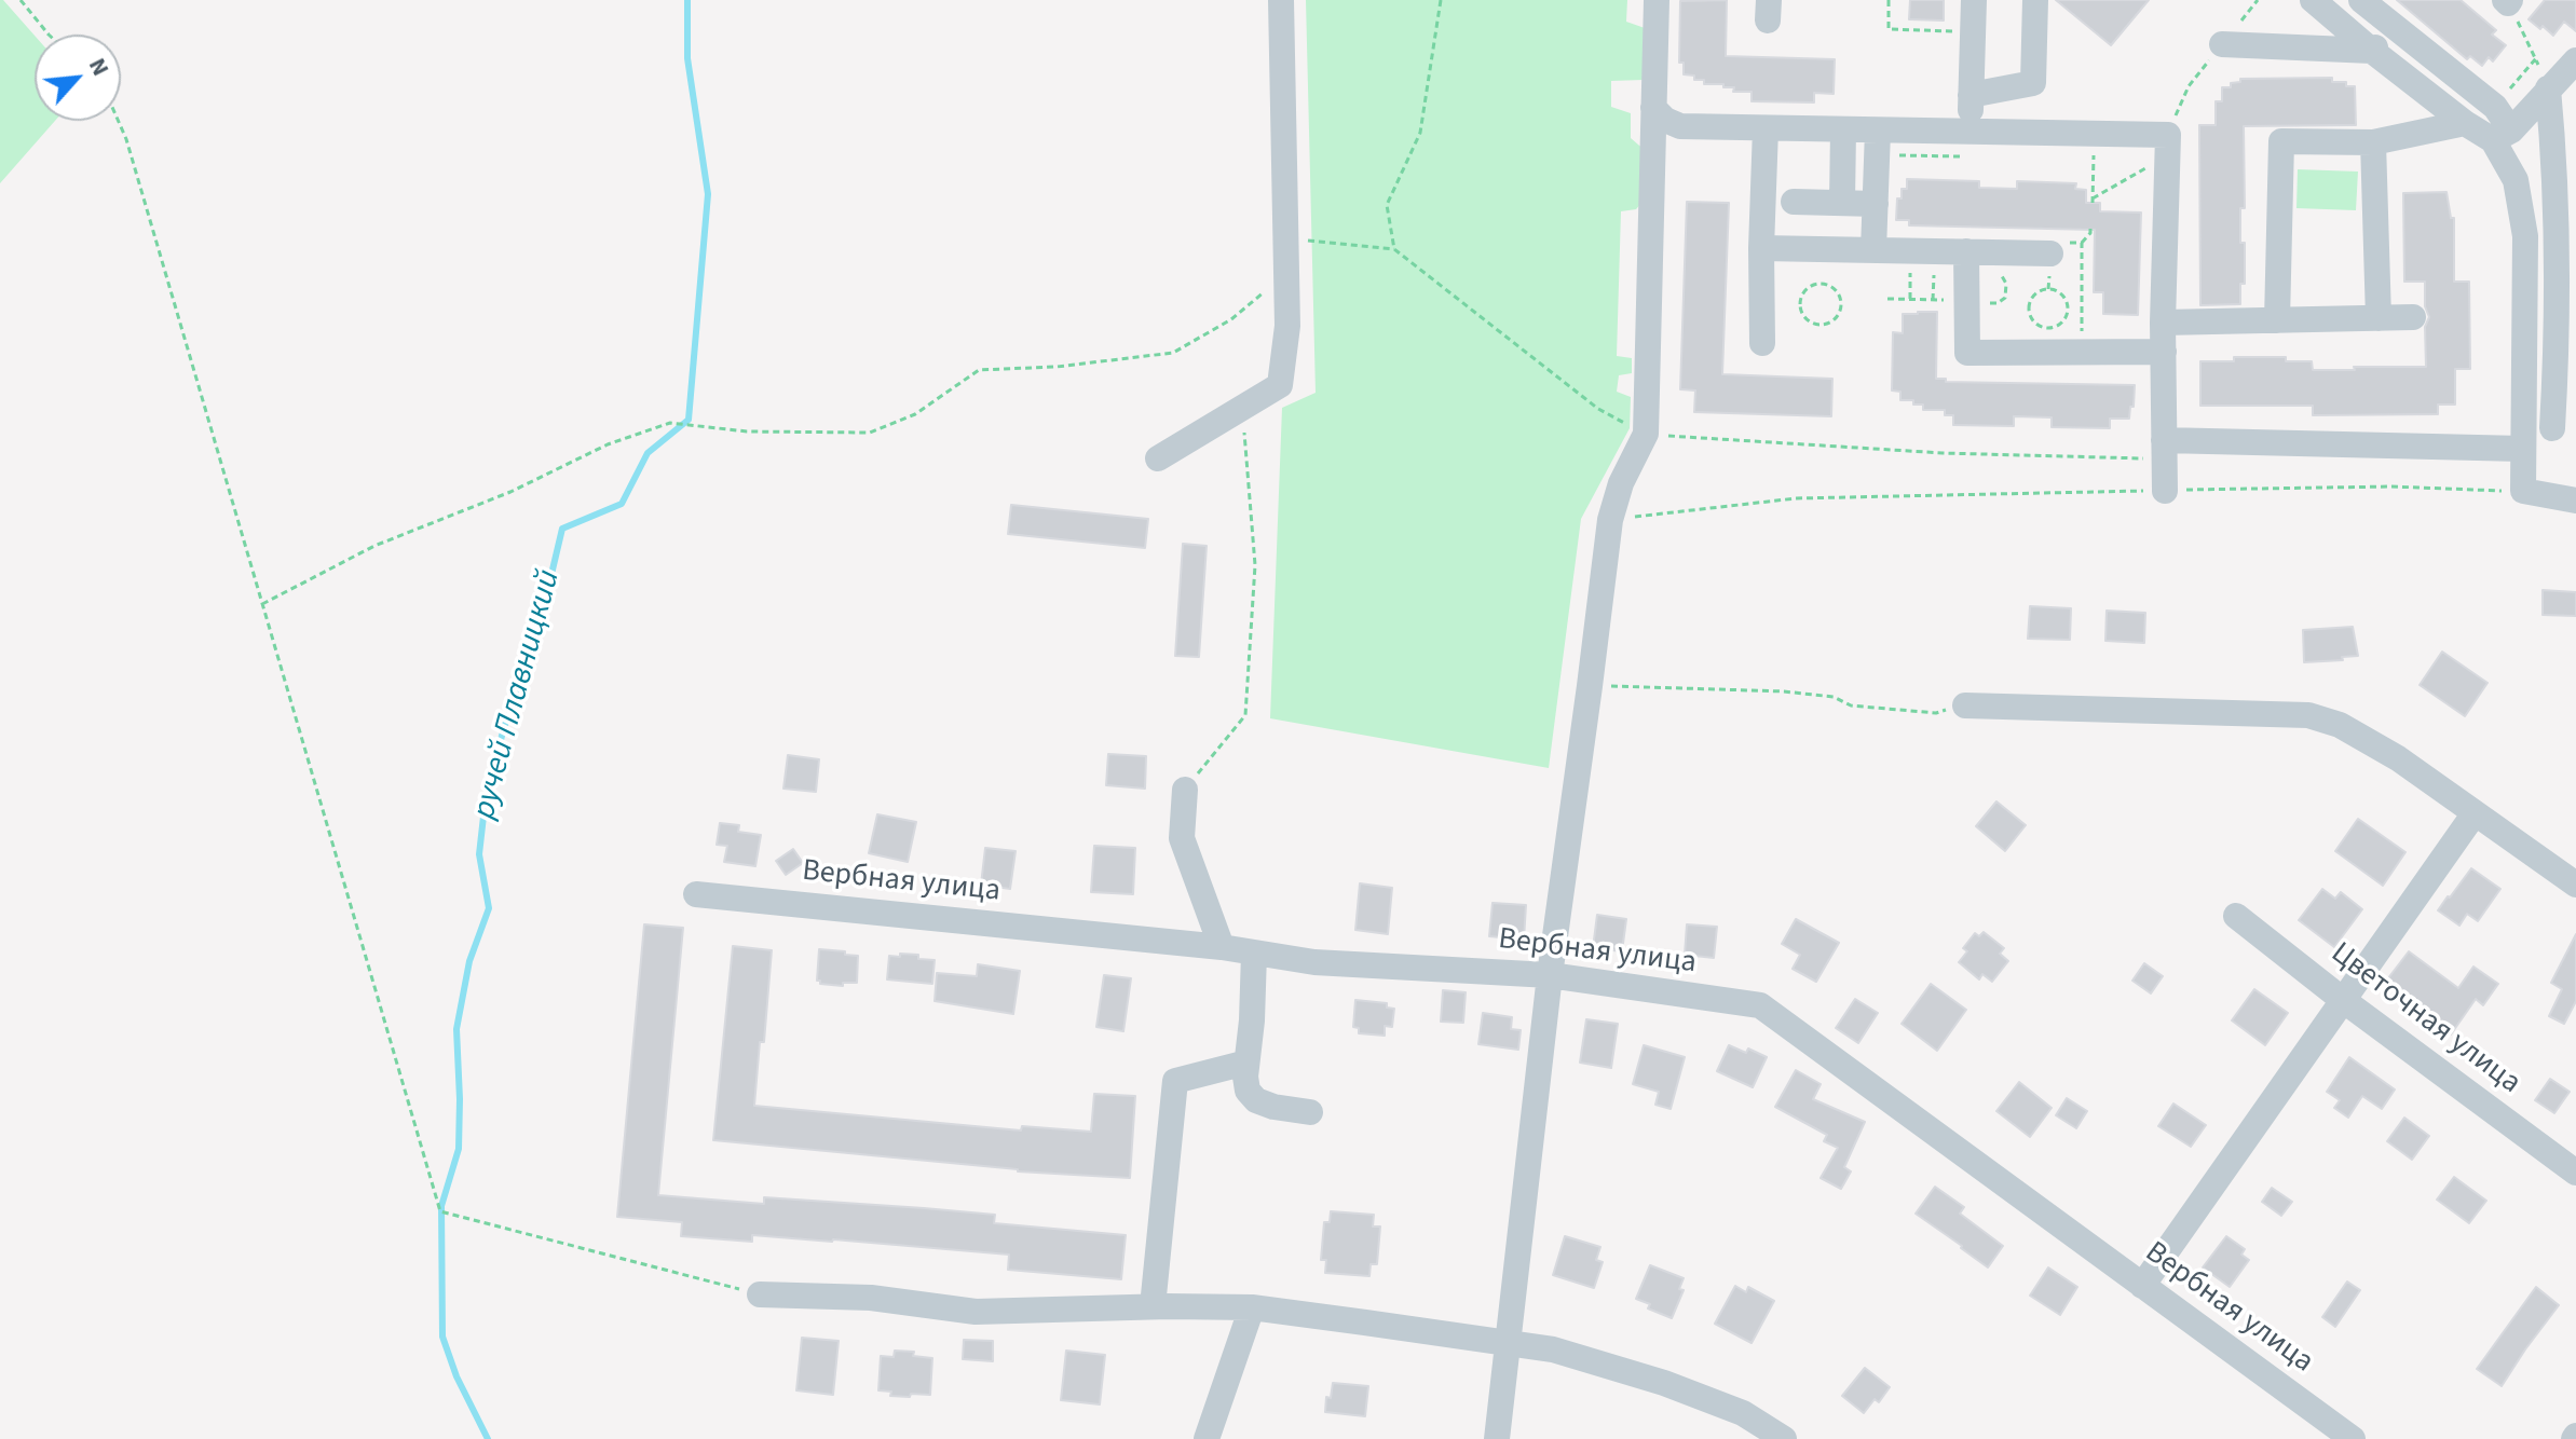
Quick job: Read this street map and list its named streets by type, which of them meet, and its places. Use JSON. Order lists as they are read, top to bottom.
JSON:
{
  "streets": {
    "street": ["Вербная улица", "Цветочная улица"]
  },
  "water": ["ручей Плавницкий"],
  "north": "top right"
}
